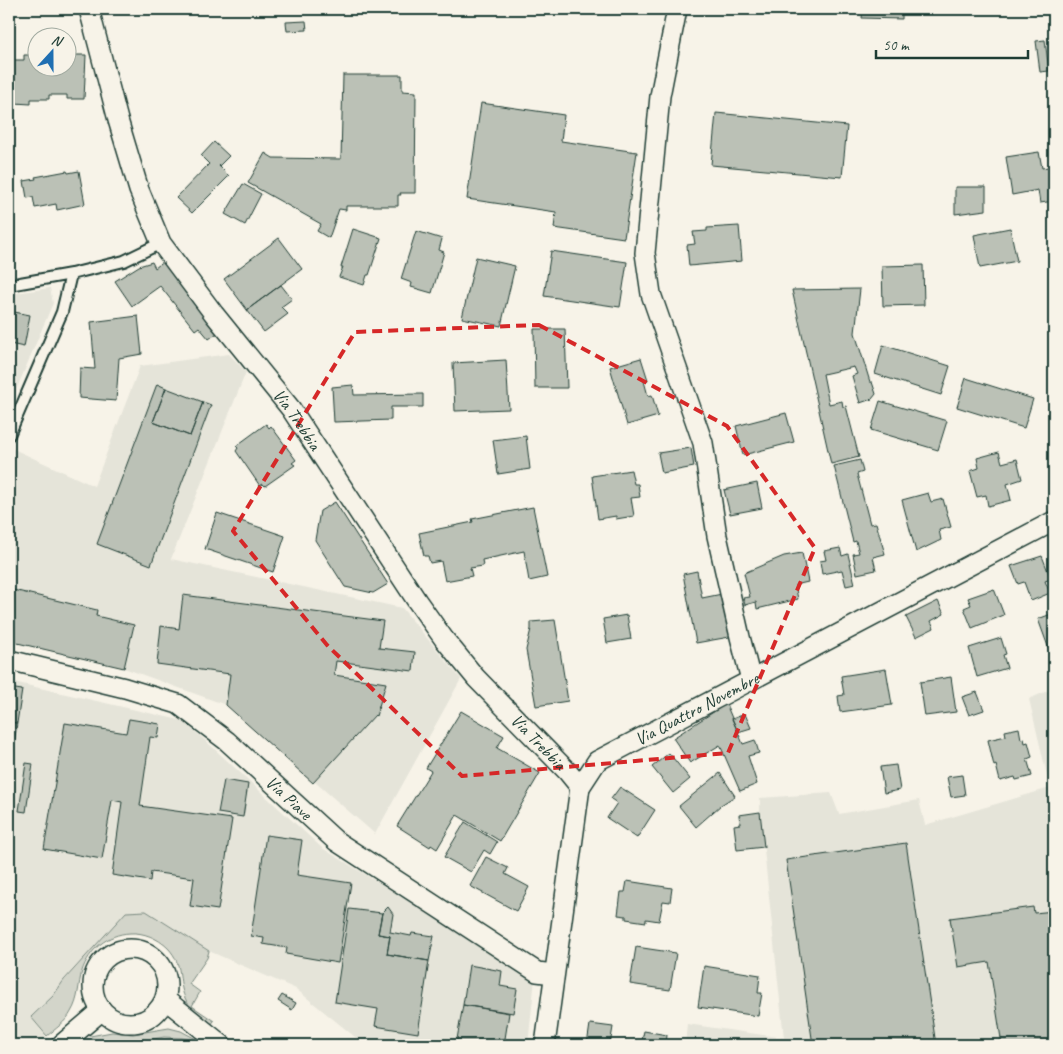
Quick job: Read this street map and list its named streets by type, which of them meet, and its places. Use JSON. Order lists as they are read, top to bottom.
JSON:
{
  "streets": {
    "street": ["Via Trebbia", "Via Quattro Novembre", "Via Piave"]
  },
  "crossings": [
    ["Via Trebbia", "Via Quattro Novembre"],
    ["Via Quattro Novembre", "Via Piave"]
  ],
  "scale_bar": "50 m",
  "north": "top"
}
